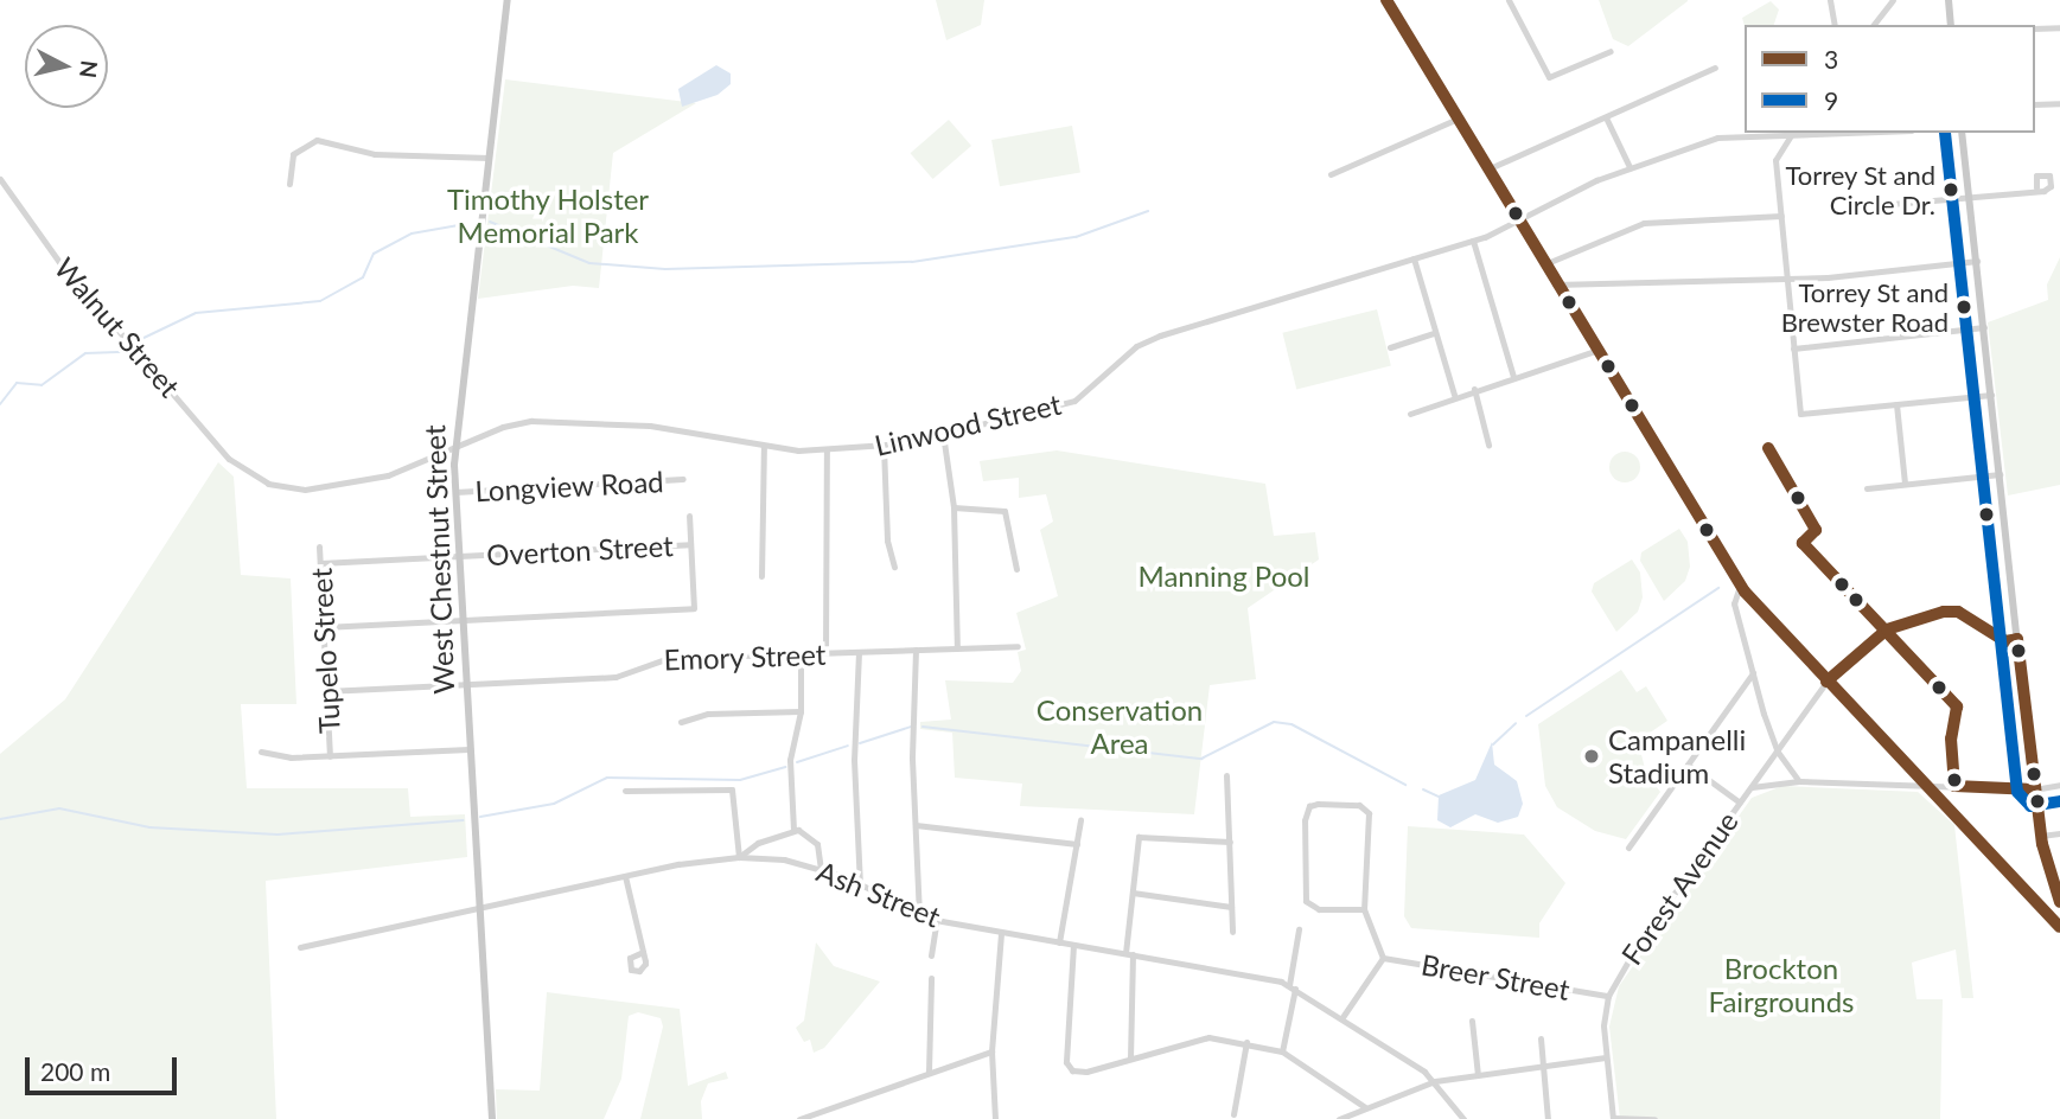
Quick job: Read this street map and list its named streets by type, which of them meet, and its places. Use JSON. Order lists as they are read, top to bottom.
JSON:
{
  "streets": {
    "main road": ["West Chestnut Street"],
    "street": [
      "Walnut Street",
      "Linwood Street",
      "Longview Road",
      "Overton Street",
      "Tupelo Street",
      "Emory Street",
      "Forest Avenue",
      "Ash Street",
      "Breer Street"
    ]
  },
  "crossings": [
    ["Walnut Street", "Linwood Street"],
    ["Linwood Street", "West Chestnut Street"],
    ["Longview Road", "West Chestnut Street"],
    ["Overton Street", "West Chestnut Street"],
    ["Overton Street", "Tupelo Street"],
    ["West Chestnut Street", "Emory Street"],
    ["West Chestnut Street", "Ash Street"],
    ["Tupelo Street", "Emory Street"],
    ["Forest Avenue", "Breer Street"]
  ],
  "parks": [
    "Timothy Holster Memorial Park",
    "Manning Pool",
    "Conservation Area",
    "Brockton Fairgrounds"
  ],
  "places": ["Torrey St and Circle Dr.", "Torrey St and Brewster Road", "Campanelli Stadium"],
  "lines": ["transit line 3", "transit line 9"],
  "legend": ["3", "9"],
  "scale_bar": "200 m",
  "north": "right"
}
